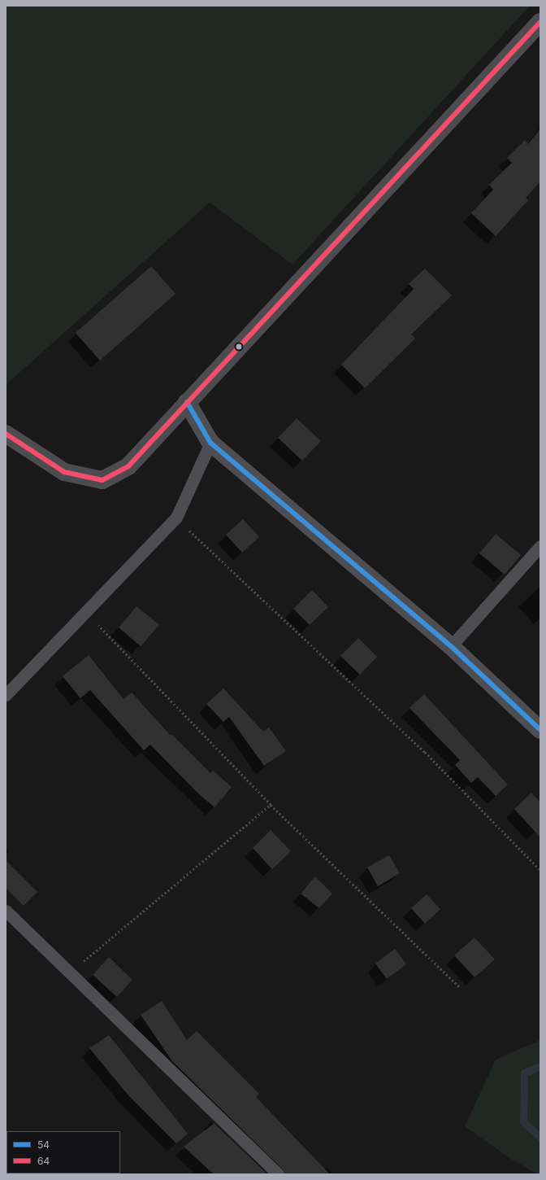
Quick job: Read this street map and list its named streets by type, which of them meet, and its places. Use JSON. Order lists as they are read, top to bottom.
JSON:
{
  "lines": ["transit line 64", "transit line 54"],
  "legend": ["54", "64"]
}
